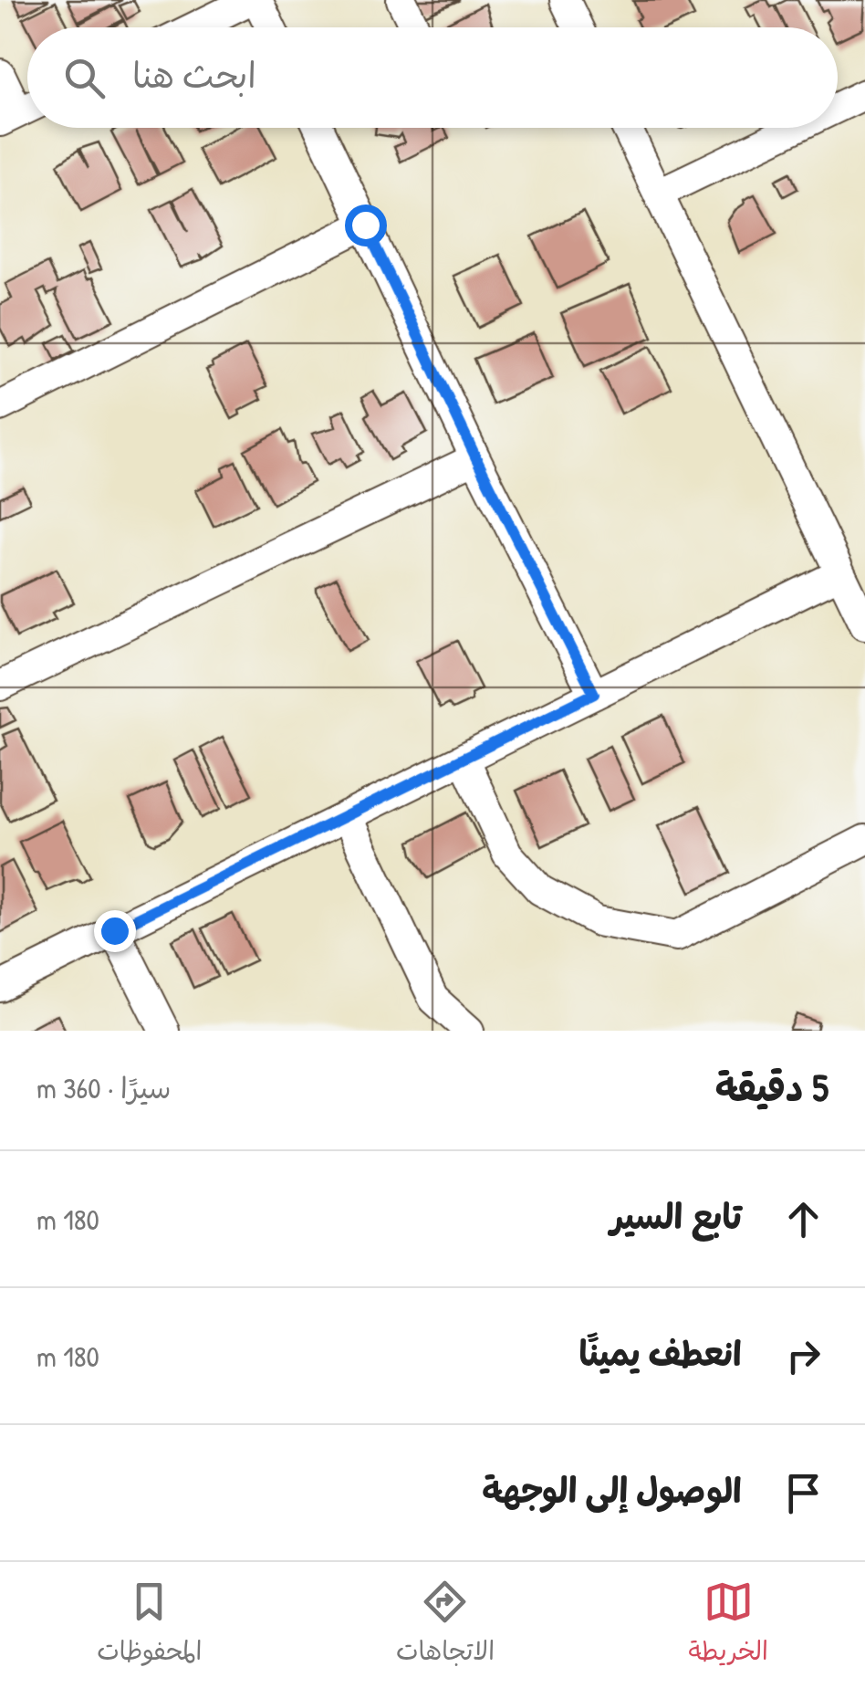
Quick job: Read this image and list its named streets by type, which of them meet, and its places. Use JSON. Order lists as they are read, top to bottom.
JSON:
{
  "page": {
    "search": "ابحث هنا",
    "heading": ["5 دقيقة", "سيرًا · 360 m"],
    "list": [
      ["تابع السير", "180 m"],
      ["انعطف يمينًا", "180 m"],
      "الوصول إلى الوجهة"
    ],
    "nav": ["الخريطة", "الاتجاهات", "المحفوظات"]
  }
}
